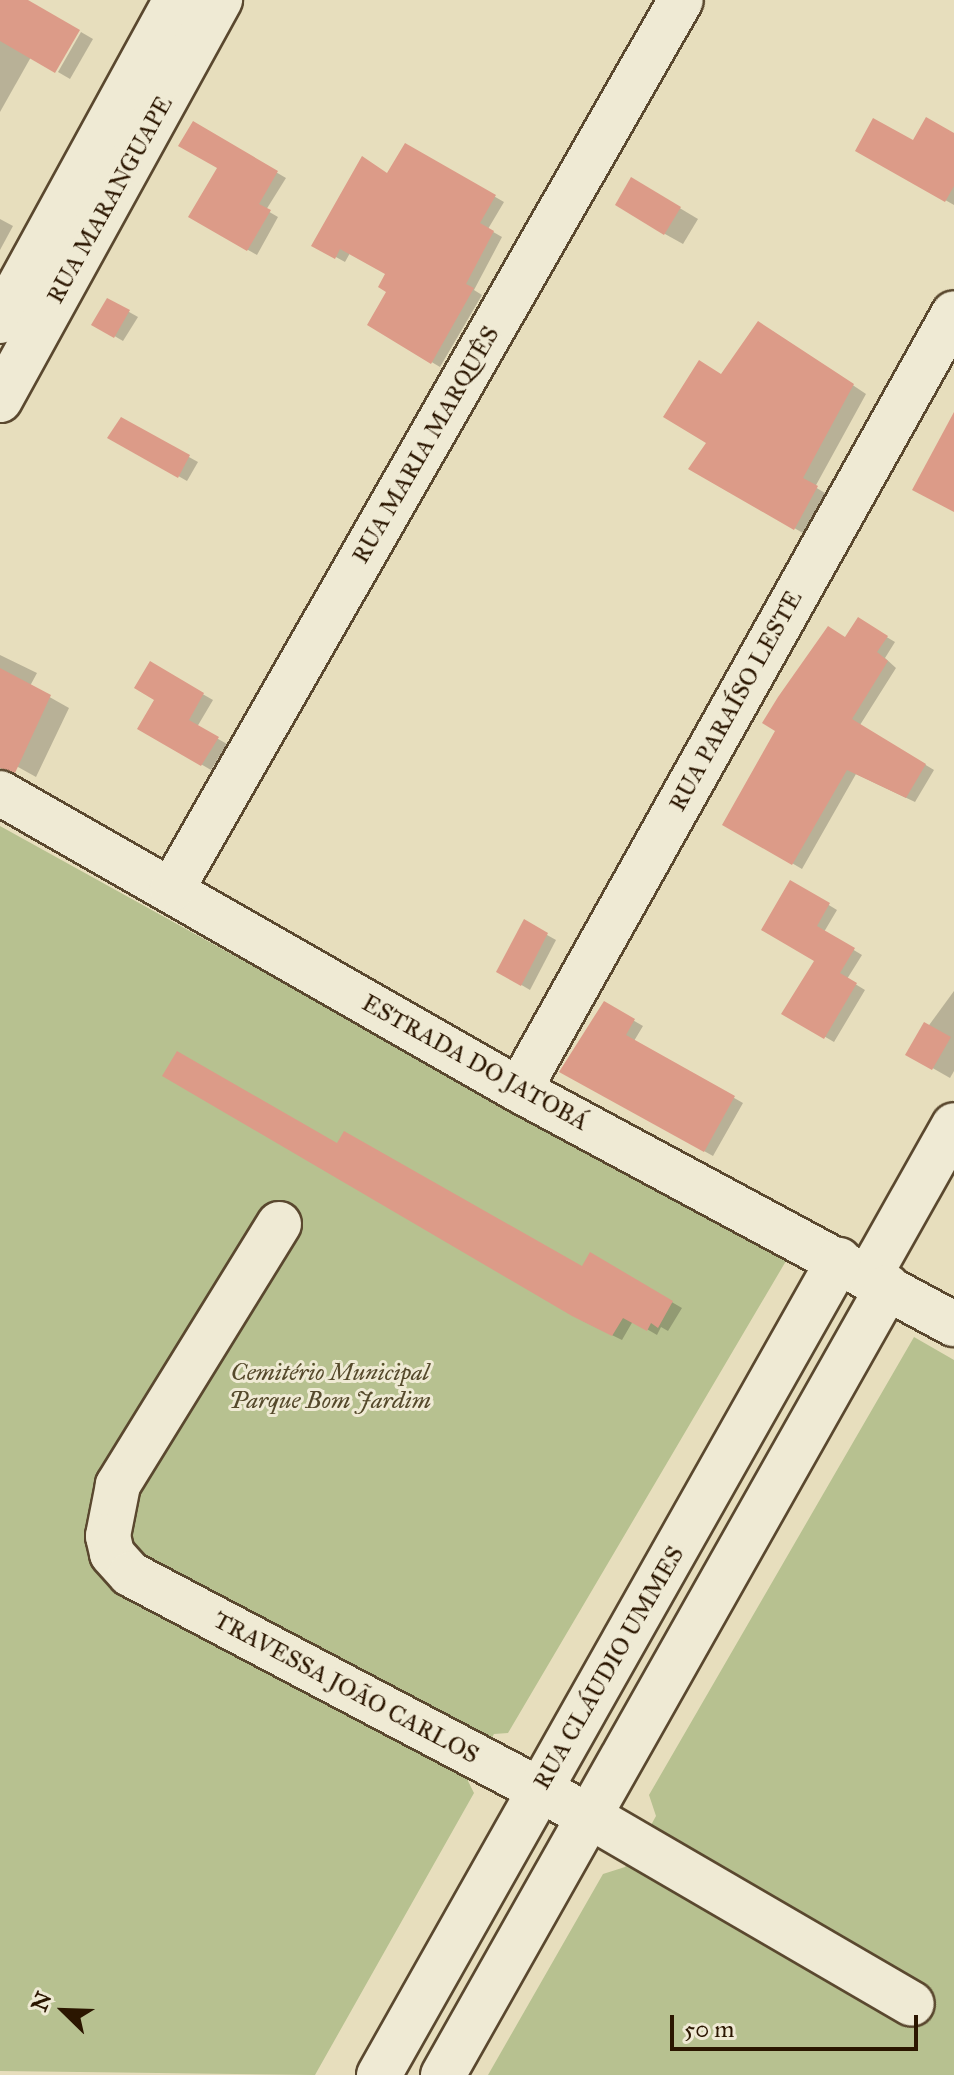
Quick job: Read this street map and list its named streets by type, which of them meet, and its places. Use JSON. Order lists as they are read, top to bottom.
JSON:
{
  "streets": {
    "street": [
      "RUA MARANGUAPE",
      "RUA MARIA MARQUÊS",
      "RUA PARAÍSO LESTE",
      "ESTRADA DO JATOBÁ",
      "RUA CLÁUDIO UMMES",
      "TRAVESSA JOÃO CARLOS"
    ]
  },
  "crossings": [
    ["RUA MARIA MARQUÊS", "ESTRADA DO JATOBÁ"],
    ["RUA PARAÍSO LESTE", "ESTRADA DO JATOBÁ"],
    ["ESTRADA DO JATOBÁ", "RUA CLÁUDIO UMMES"],
    ["RUA CLÁUDIO UMMES", "TRAVESSA JOÃO CARLOS"]
  ],
  "parks": ["Cemitério Municipal Parque Bom Jardim"],
  "scale_bar": "50 m",
  "north": "top left"
}
